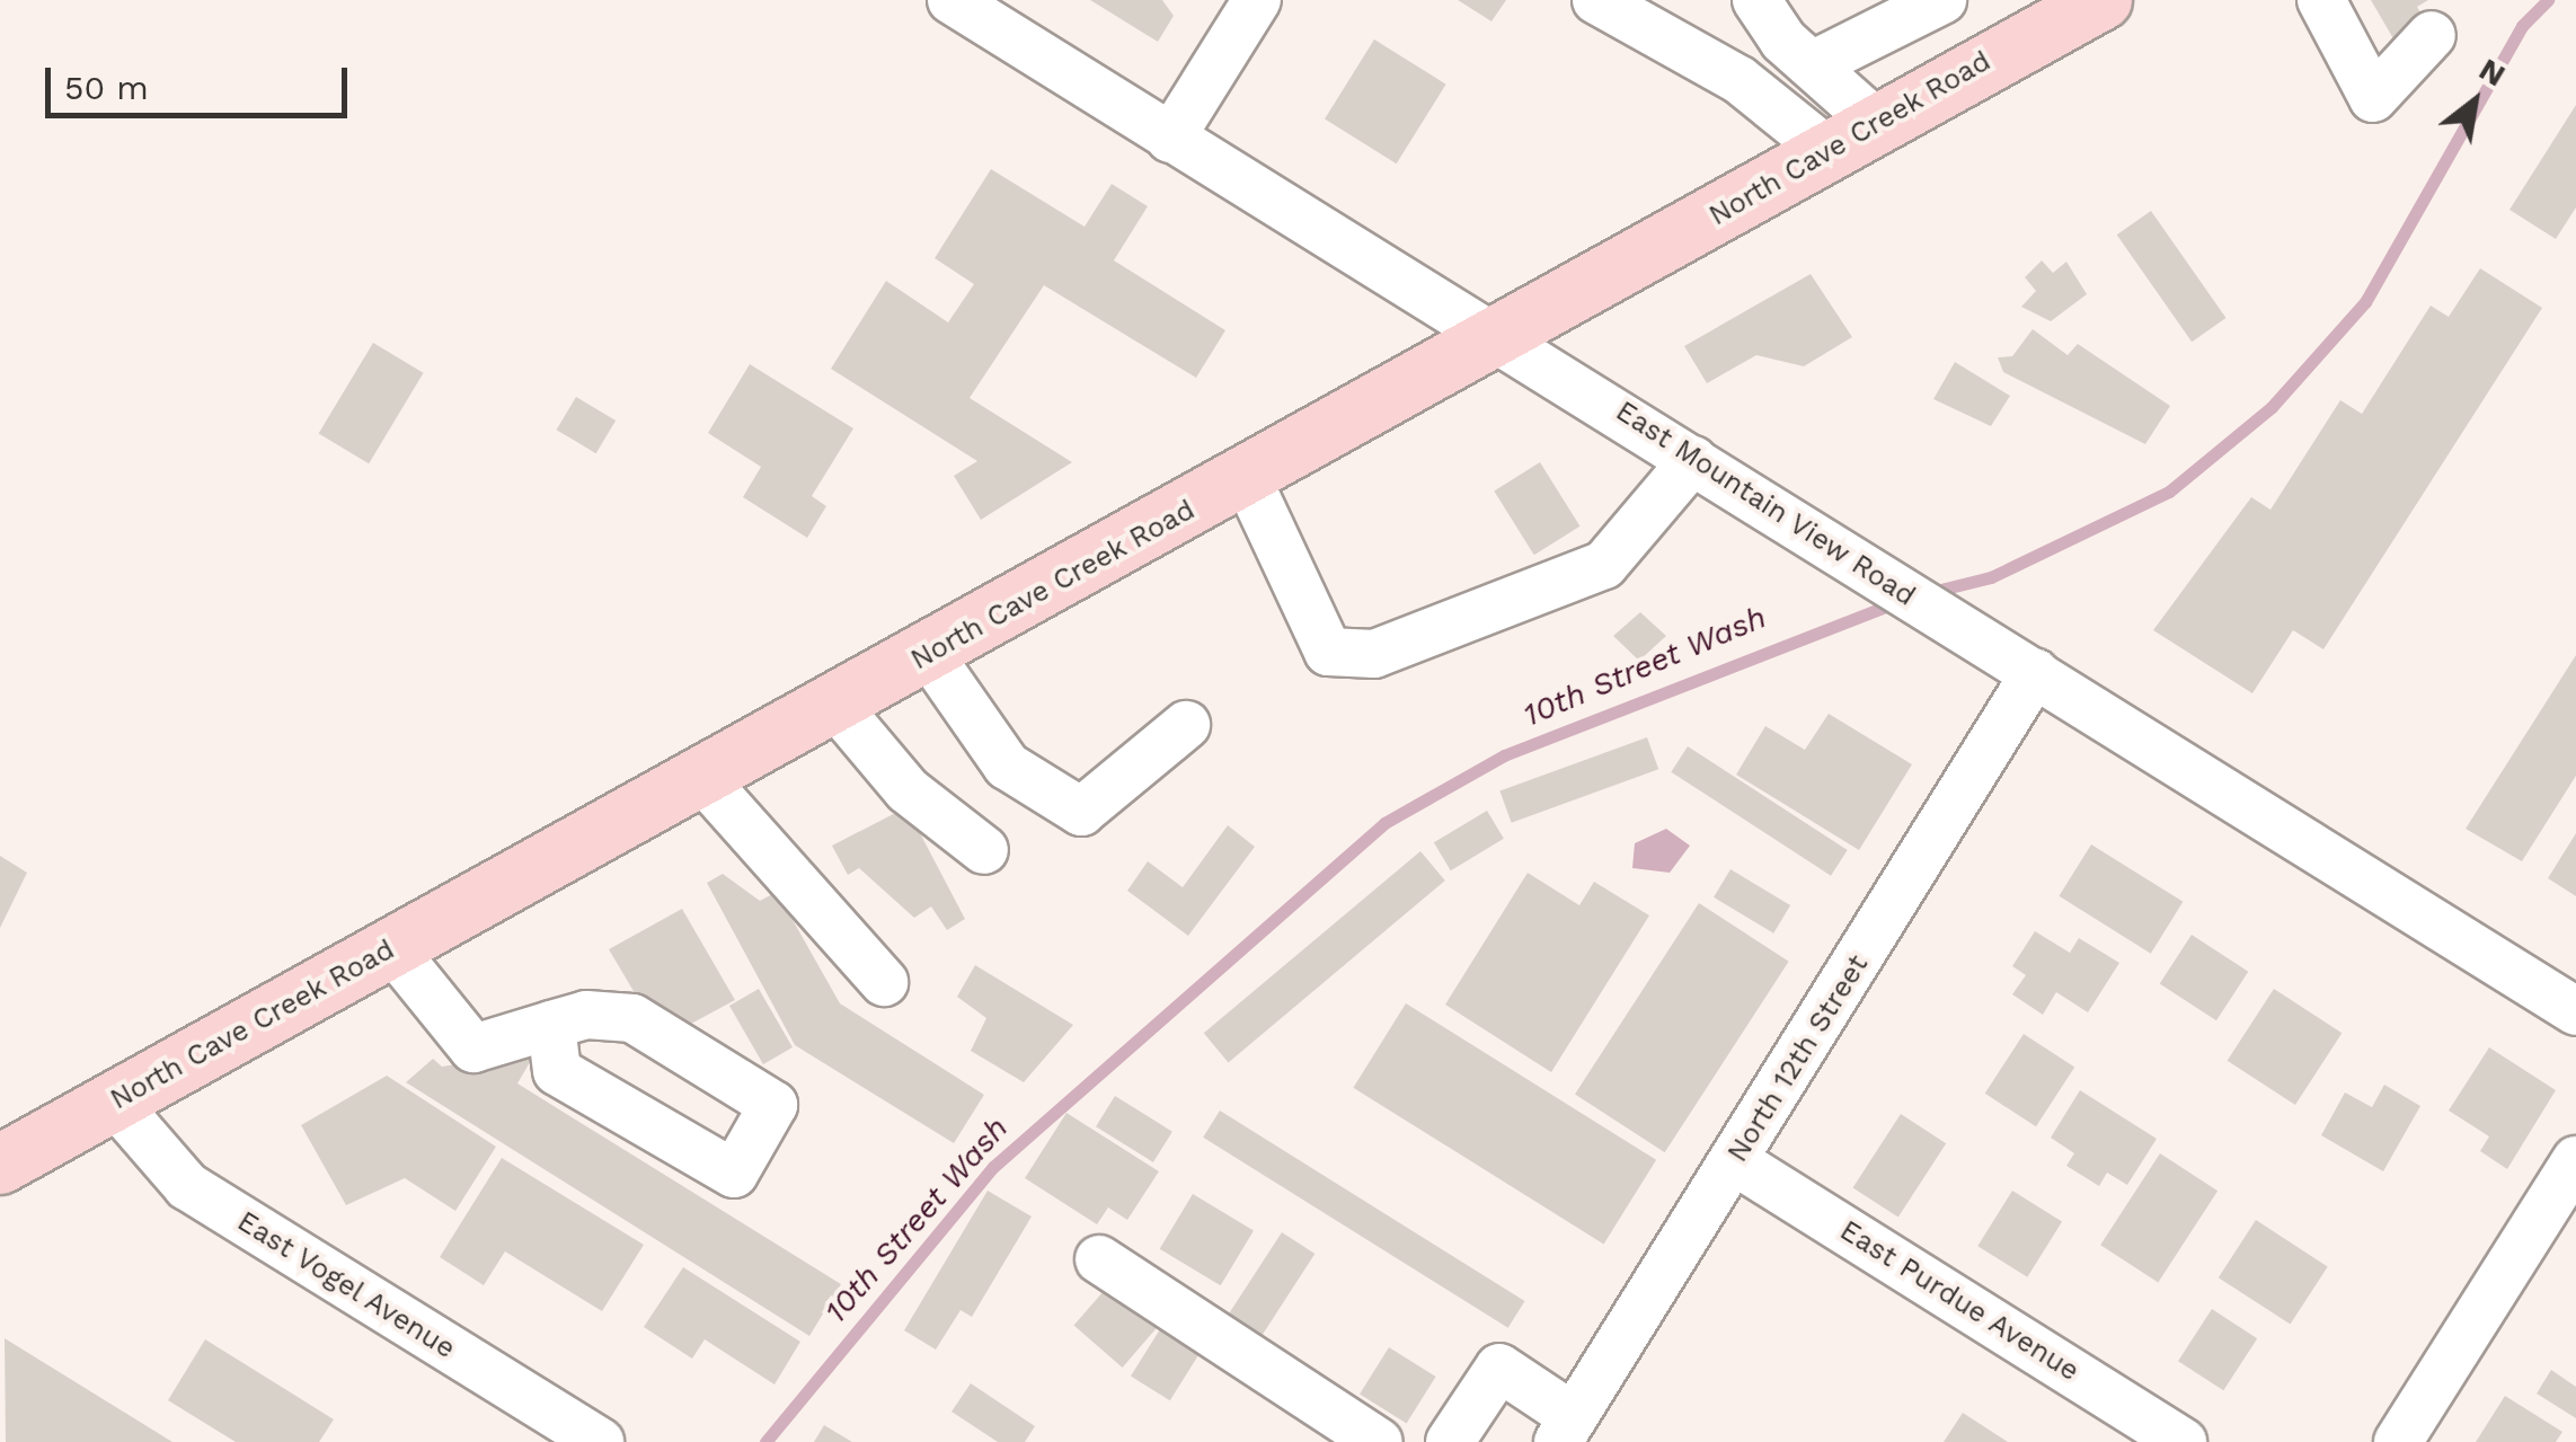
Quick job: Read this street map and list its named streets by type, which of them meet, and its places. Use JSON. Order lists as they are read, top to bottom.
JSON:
{
  "streets": {
    "main road": ["North Cave Creek Road"],
    "street": [
      "East Mountain View Road",
      "North 12th Street",
      "East Vogel Avenue",
      "East Purdue Avenue"
    ]
  },
  "crossings": [
    ["North Cave Creek Road", "East Mountain View Road"],
    ["North Cave Creek Road", "East Vogel Avenue"],
    ["East Mountain View Road", "North 12th Street"],
    ["North 12th Street", "East Purdue Avenue"]
  ],
  "water": ["10th Street Wash"],
  "scale_bar": "50 m",
  "north": "top right"
}
